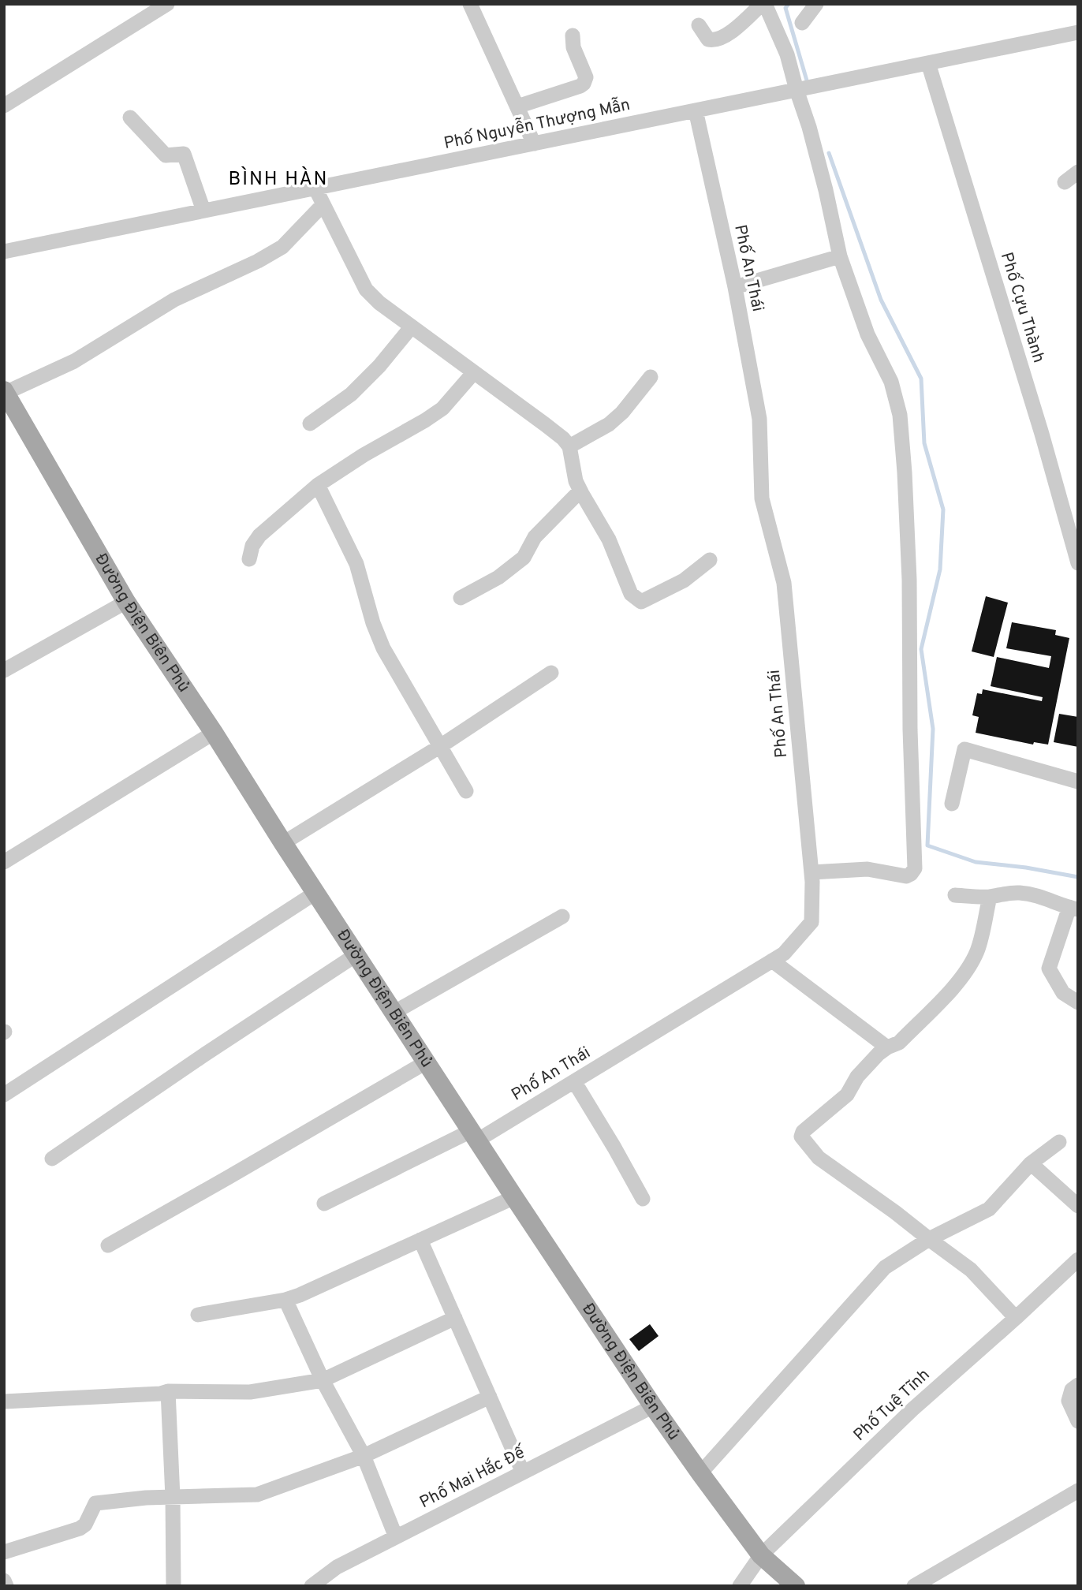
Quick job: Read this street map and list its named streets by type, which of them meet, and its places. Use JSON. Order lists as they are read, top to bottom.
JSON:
{
  "streets": {
    "main road": ["Đường Điện Biên Phủ"],
    "street": [
      "Phố Nguyễn Thượng Mẫn",
      "Phố An Thái",
      "Phố Cựu Thành",
      "Phố Tuệ Tĩnh",
      "Phố Mai Hắc Đế"
    ]
  },
  "crossings": [
    ["Phố Nguyễn Thượng Mẫn", "Phố An Thái"],
    ["Phố Nguyễn Thượng Mẫn", "Phố Cựu Thành"],
    ["Phố An Thái", "Đường Điện Biên Phủ"],
    ["Đường Điện Biên Phủ", "Phố Tuệ Tĩnh"],
    ["Đường Điện Biên Phủ", "Phố Mai Hắc Đế"]
  ],
  "districts": ["BÌNH HÀN"]
}
